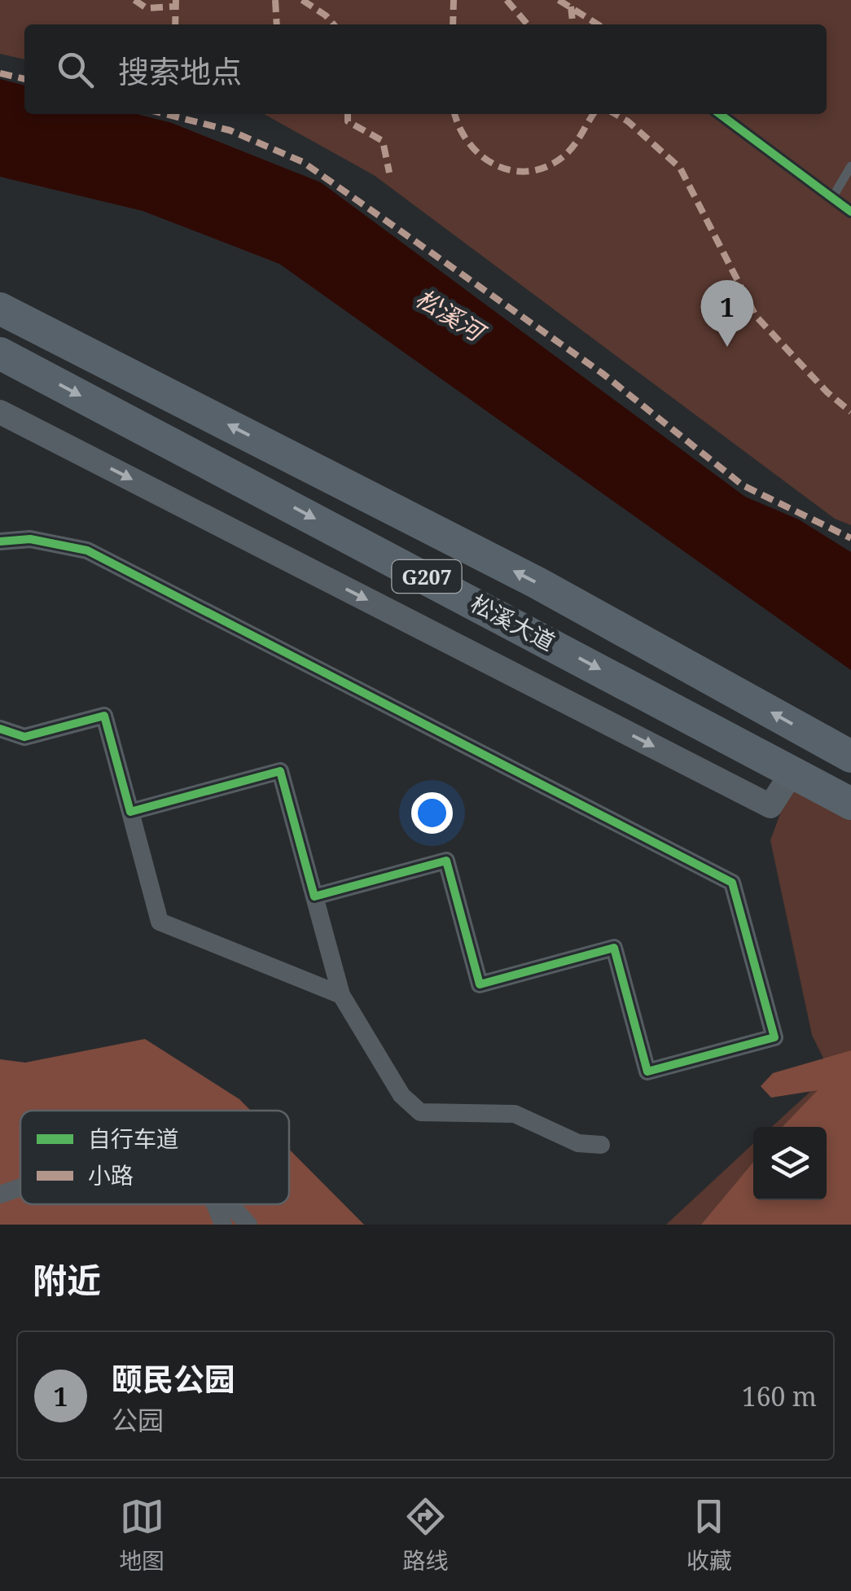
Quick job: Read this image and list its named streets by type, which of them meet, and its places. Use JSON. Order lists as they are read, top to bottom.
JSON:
{
  "streets": {
    "highway": ["G207", "松溪大道"]
  },
  "water": ["松溪河"],
  "legend": ["自行车道", "小路"],
  "page": {
    "search": "搜索地点",
    "pins": "1",
    "heading": "附近",
    "list": [
      {
        "mark": "1",
        "name": "颐民公园",
        "note": "公园",
        "value": "160 m"
      }
    ],
    "nav": ["地图", "路线", "收藏"]
  }
}
